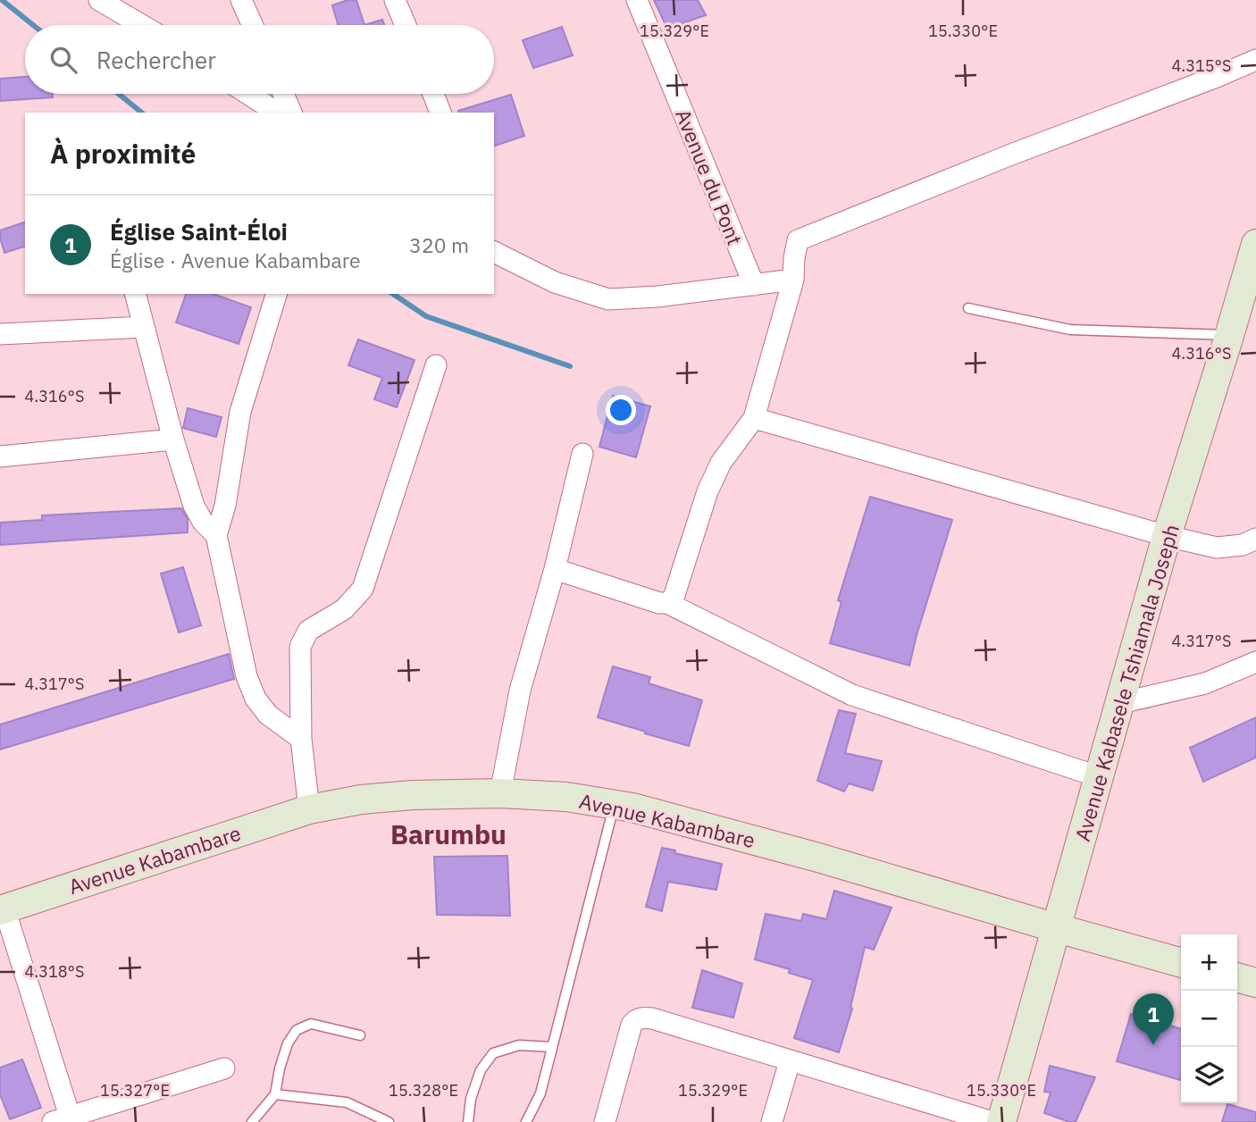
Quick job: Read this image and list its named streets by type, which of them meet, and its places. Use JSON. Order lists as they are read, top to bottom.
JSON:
{
  "streets": {
    "main road": ["Avenue Kabasele Tshiamala Joseph", "Avenue Kabambare"],
    "street": ["Avenue du Pont"]
  },
  "crossings": [
    ["Avenue Kabasele Tshiamala Joseph", "Avenue Kabambare"]
  ],
  "districts": ["Barumbu"],
  "page": {
    "search": "Rechercher",
    "heading": "À proximité",
    "list": [
      {
        "mark": "1",
        "name": "Église Saint-Éloi",
        "note": "Église · Avenue Kabambare",
        "value": "320 m"
      }
    ],
    "map_buttons": ["+", "−"],
    "pins": "1"
  },
  "coordinates": [
    "15.329°E",
    "15.330°E",
    "4.315°S",
    "4.316°S",
    "4.317°S",
    "4.318°S",
    "15.327°E",
    "15.328°E"
  ]
}
